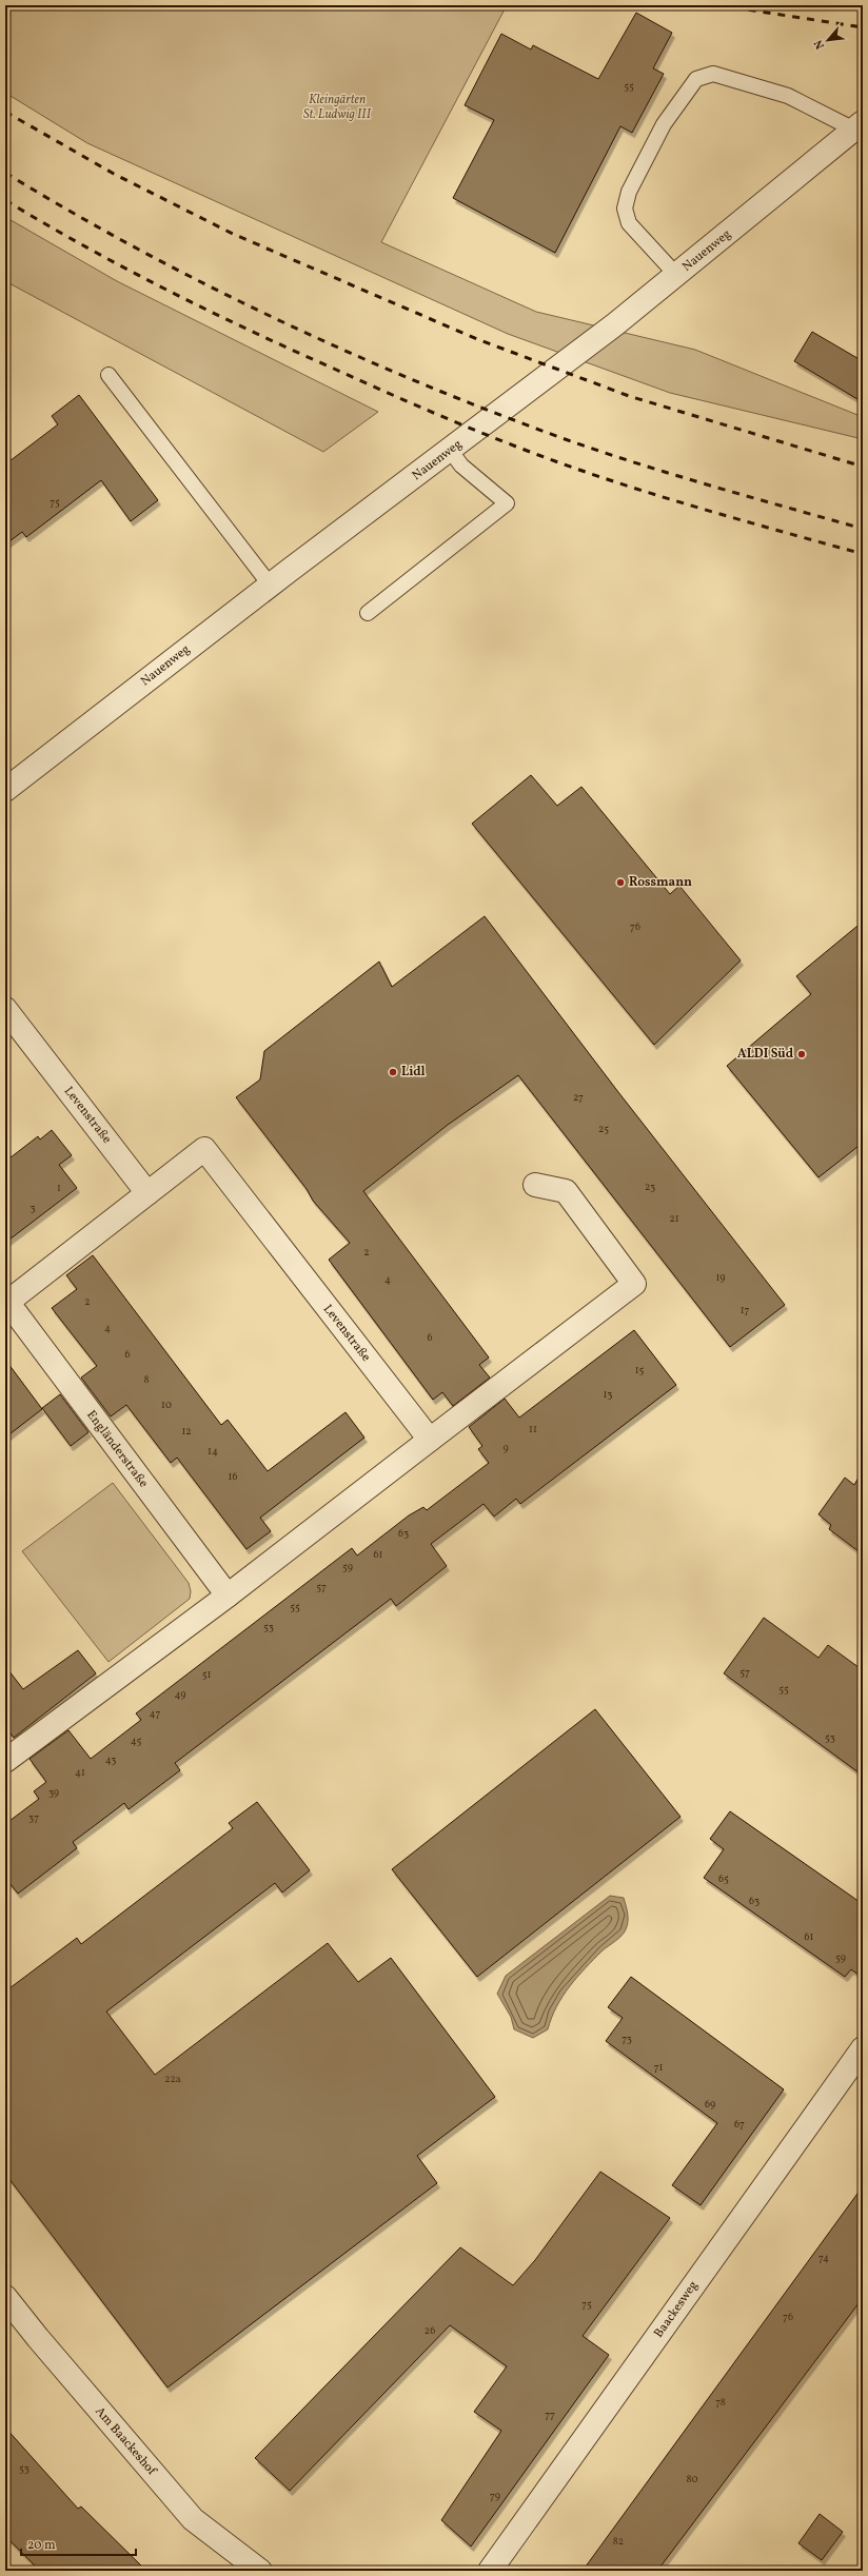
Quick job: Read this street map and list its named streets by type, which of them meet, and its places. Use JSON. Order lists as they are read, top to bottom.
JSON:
{
  "streets": {
    "street": [
      "Nauenweg",
      "Levenstraße",
      "Engländerstraße",
      "Baackesweg",
      "Am Baackeshof"
    ]
  },
  "crossings": [
    ["Levenstraße", "Engländerstraße"]
  ],
  "parks": ["Kleingärten St. Ludwig III"],
  "places": ["Rossmann", "ALDI Süd", "Lidl"],
  "house_numbers": [
    "55",
    "75",
    "76",
    "27",
    "25",
    "23",
    "1",
    "3",
    "21",
    "2",
    "19",
    "4",
    "2",
    "17",
    "4",
    "6",
    "6",
    "15",
    "8",
    "13",
    "10",
    "11",
    "12",
    "9",
    "14",
    "16",
    "63",
    "61",
    "59",
    "57",
    "55",
    "53",
    "57",
    "51",
    "55",
    "49",
    "47",
    "53",
    "45",
    "43",
    "41",
    "39",
    "37",
    "65",
    "63",
    "61",
    "59",
    "73",
    "71",
    "22a",
    "69",
    "67",
    "74",
    "75",
    "76",
    "26",
    "78",
    "77",
    "53",
    "80",
    "79",
    "82"
  ],
  "scale_bar": "20 m",
  "north": "bottom left"
}
